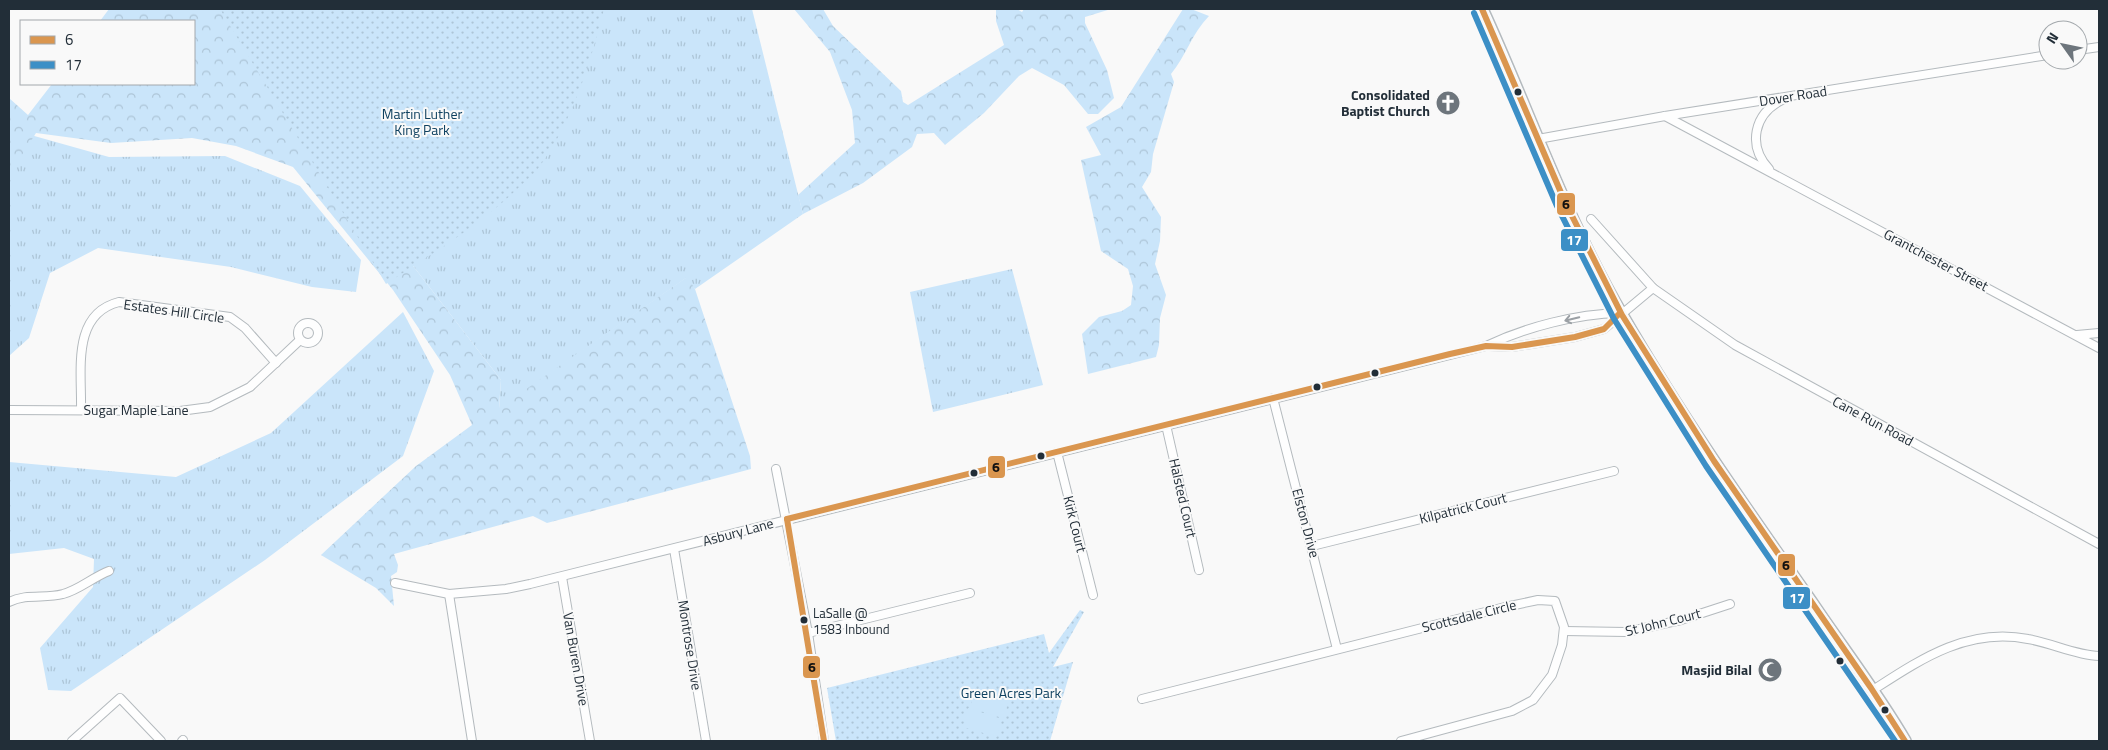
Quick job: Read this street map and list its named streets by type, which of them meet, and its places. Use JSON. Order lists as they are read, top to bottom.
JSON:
{
  "streets": {
    "street": [
      "Dover Road",
      "Grantchester Street",
      "Estates Hill Circle",
      "Sugar Maple Lane",
      "Cane Run Road",
      "Halsted Court",
      "Kilpatrick Court",
      "Elston Drive",
      "Kirk Court",
      "Asbury Lane",
      "Scottsdale Circle",
      "St John Court",
      "Montrose Drive",
      "Van Buren Drive"
    ]
  },
  "crossings": [
    ["Dover Road", "Grantchester Street"],
    ["Estates Hill Circle", "Sugar Maple Lane"],
    ["Halsted Court", "Asbury Lane"],
    ["Kilpatrick Court", "Elston Drive"],
    ["Elston Drive", "Asbury Lane"],
    ["Elston Drive", "Scottsdale Circle"],
    ["Kirk Court", "Asbury Lane"],
    ["Asbury Lane", "Montrose Drive"],
    ["Asbury Lane", "Van Buren Drive"],
    ["Scottsdale Circle", "St John Court"]
  ],
  "parks": ["Martin Luther King Park", "Green Acres Park"],
  "places": {
    "church": ["Consolidated Baptist Church"],
    "other": ["LaSalle @ 1583 Inbound"],
    "mosque": ["Masjid Bilal"]
  },
  "lines": ["transit line 6", "transit line 17"],
  "legend": ["6", "17"],
  "north": "top left"
}
